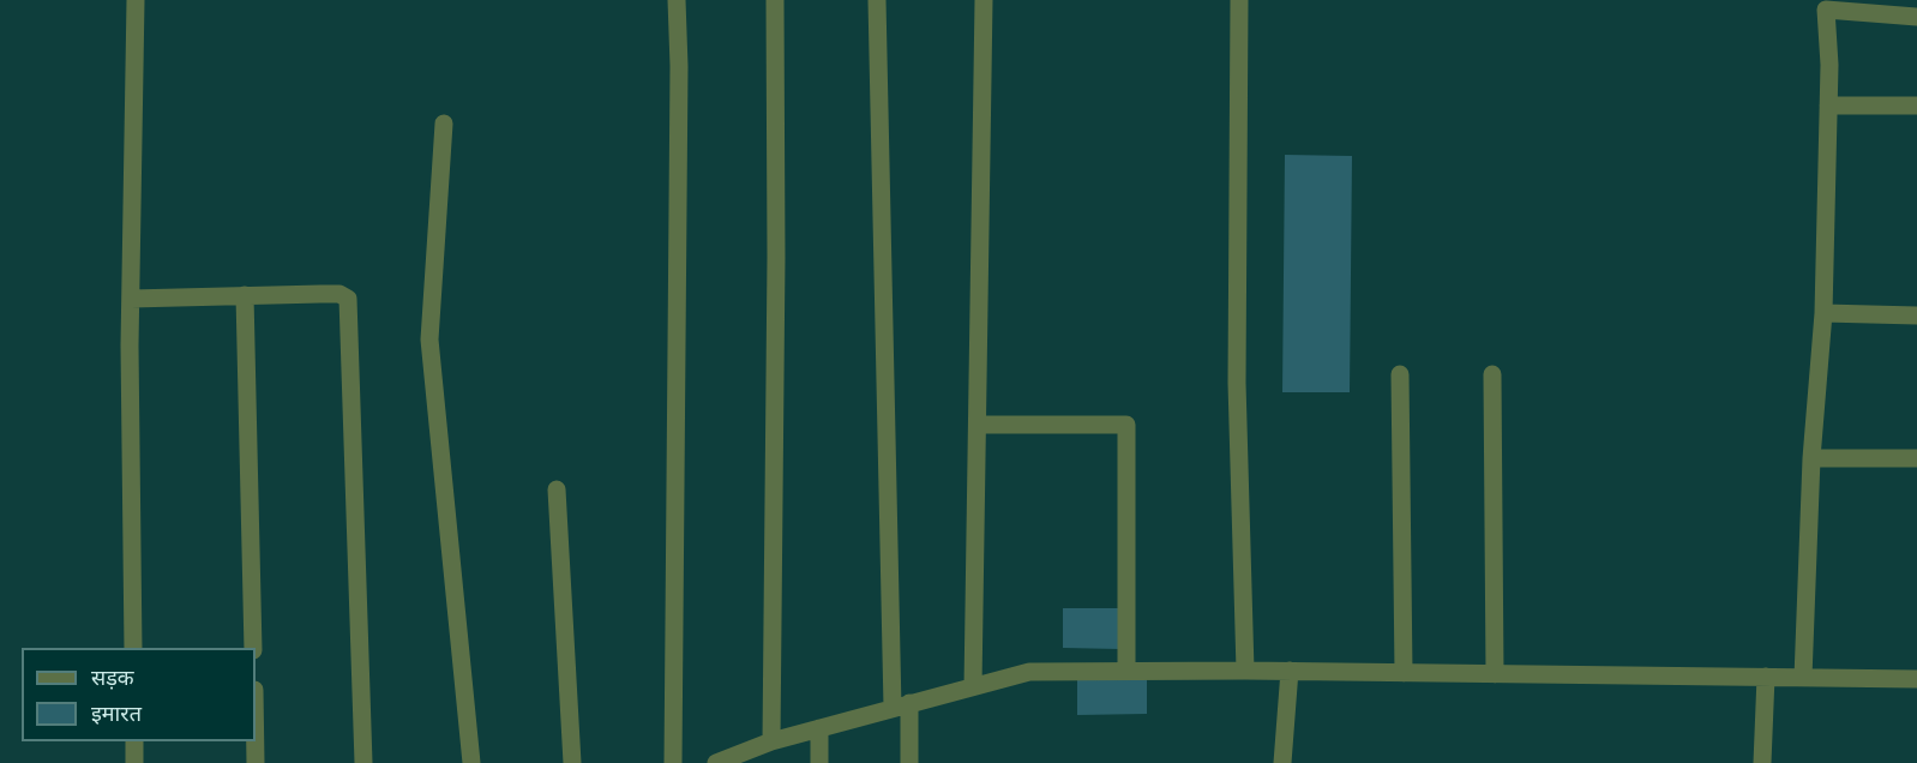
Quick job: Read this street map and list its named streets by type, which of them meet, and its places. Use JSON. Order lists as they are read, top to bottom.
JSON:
{
  "legend": ["सड़क", "इमारत"]
}
